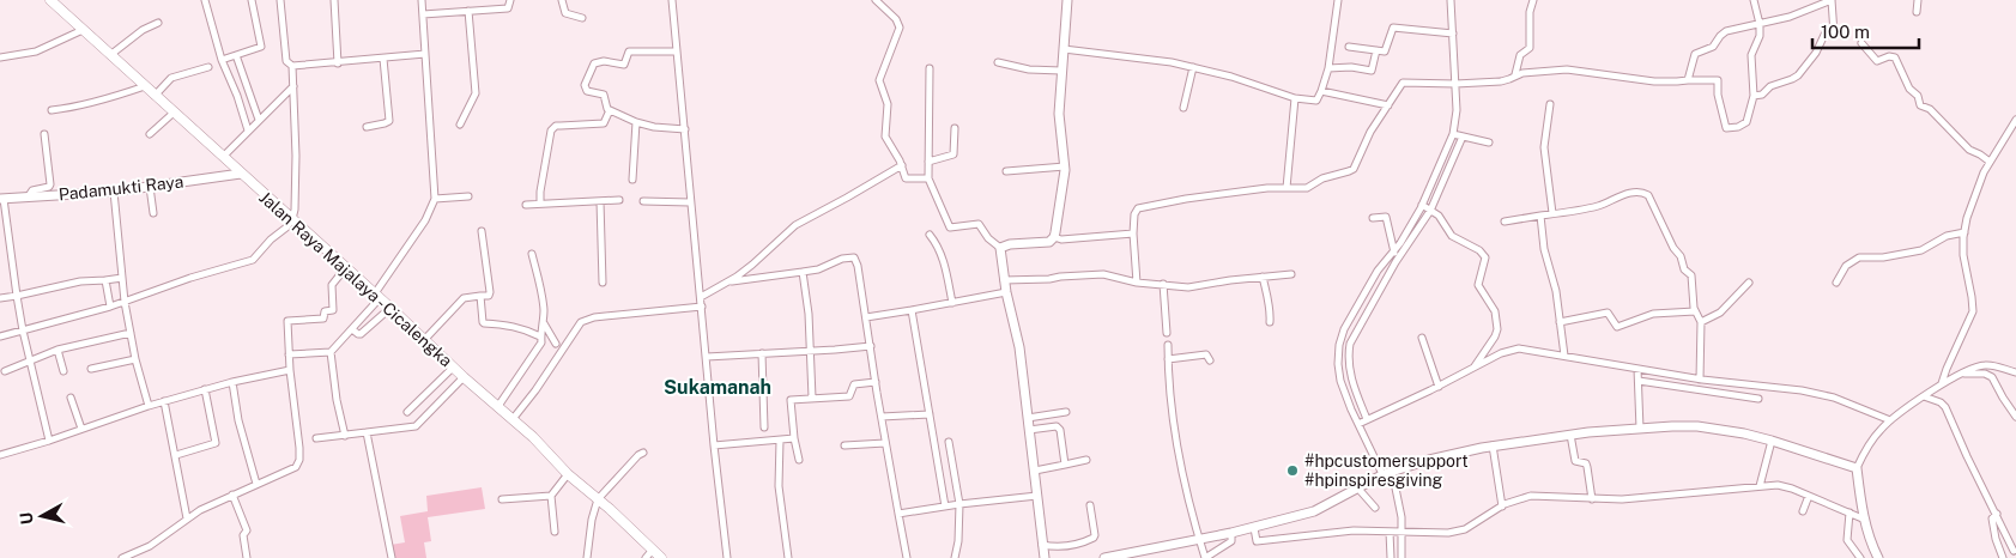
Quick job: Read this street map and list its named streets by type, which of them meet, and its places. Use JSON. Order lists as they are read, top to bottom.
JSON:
{
  "streets": {
    "main road": ["Padamukti Raya", "Jalan Raya Majalaya - Cicalengka"]
  },
  "crossings": [
    ["Padamukti Raya", "Jalan Raya Majalaya - Cicalengka"]
  ],
  "districts": ["Sukamanah"],
  "places": ["#hpcustomersupport #hpinspiresgiving"],
  "scale_bar": "100 m",
  "north": "left"
}
